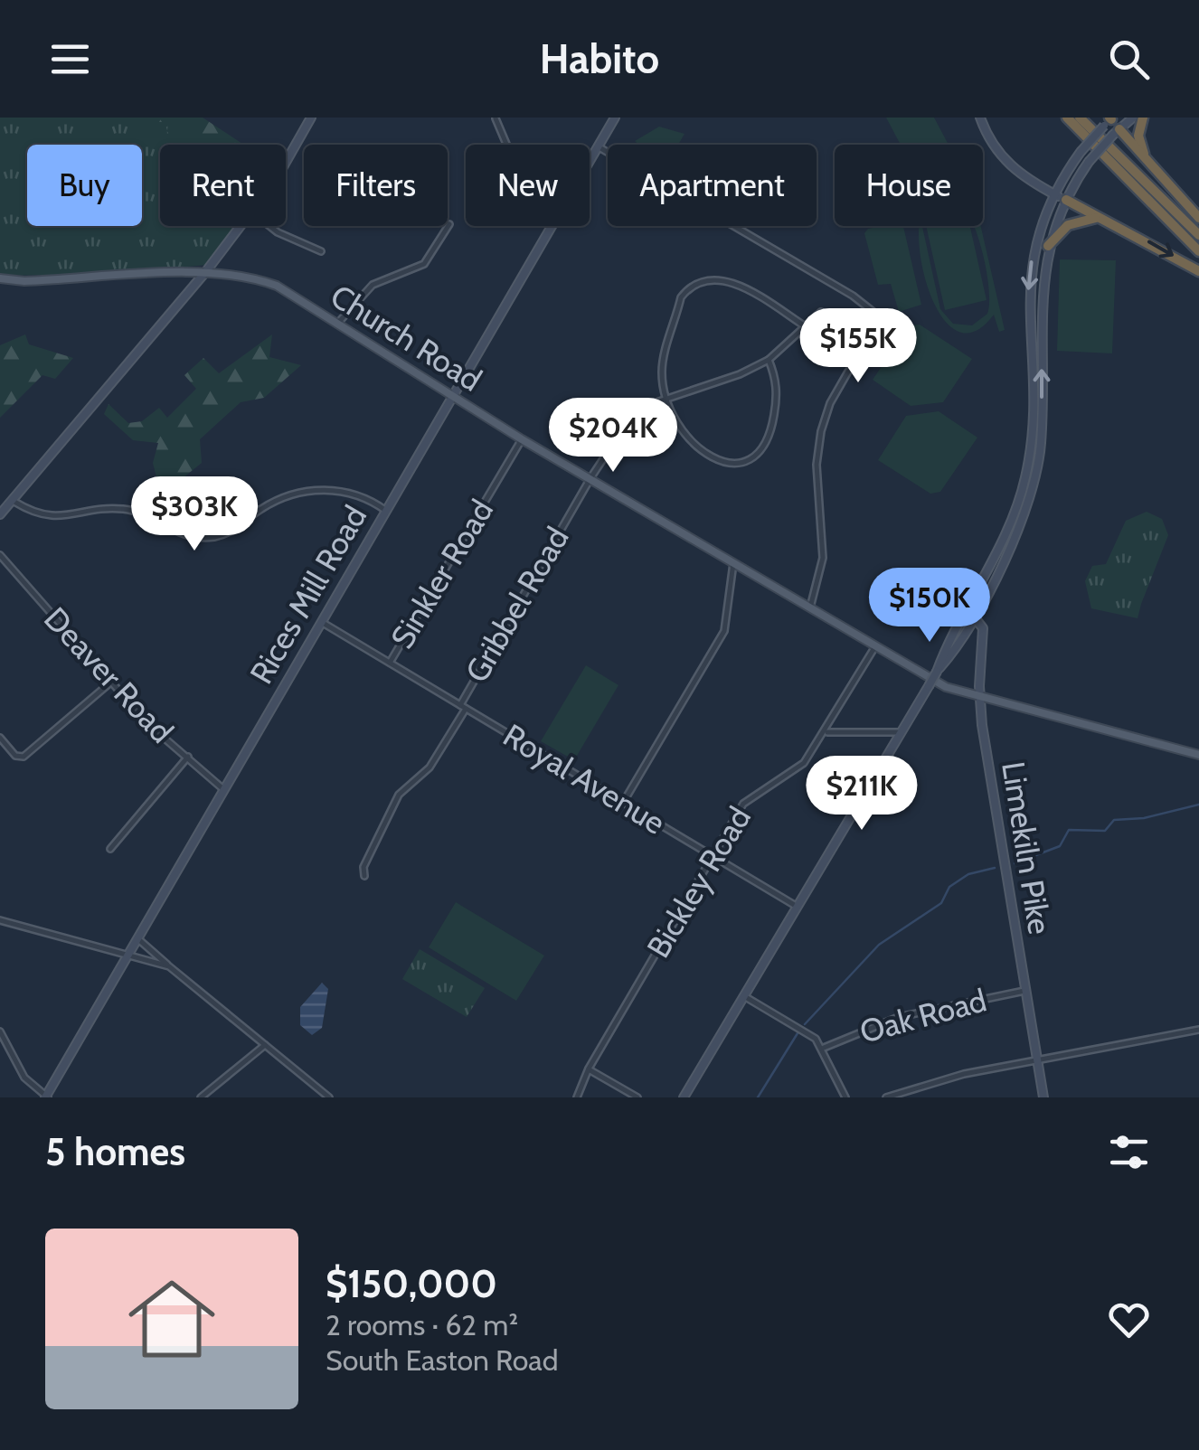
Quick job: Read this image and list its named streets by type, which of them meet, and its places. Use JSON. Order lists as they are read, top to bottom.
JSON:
{
  "streets": {
    "main road": ["Church Road", "Rices Mill Road", "Limekiln Pike"],
    "street": [
      "Sinkler Road",
      "Gribbel Road",
      "Deaver Road",
      "Royal Avenue",
      "Bickley Road",
      "Oak Road"
    ]
  },
  "crossings": [
    ["Church Road", "Sinkler Road"],
    ["Church Road", "Rices Mill Road"],
    ["Church Road", "Gribbel Road"],
    ["Church Road", "Limekiln Pike"],
    ["Church Road", "Bickley Road"],
    ["Sinkler Road", "Royal Avenue"],
    ["Rices Mill Road", "Deaver Road"],
    ["Rices Mill Road", "Royal Avenue"],
    ["Gribbel Road", "Royal Avenue"],
    ["Royal Avenue", "Bickley Road"],
    ["Limekiln Pike", "Oak Road"]
  ],
  "page": {
    "header": "Habito",
    "chip": [
      "Buy",
      "Rent",
      "Filters",
      "New",
      "Apartment",
      "House"
    ],
    "price": [
      "$155K",
      "$204K",
      "$303K",
      "$150K",
      "$211K"
    ],
    "heading": "5 homes",
    "list": [
      {
        "name": "$150,000",
        "note": "2 rooms · 62 m² · South Easton Road"
      }
    ]
  }
}
